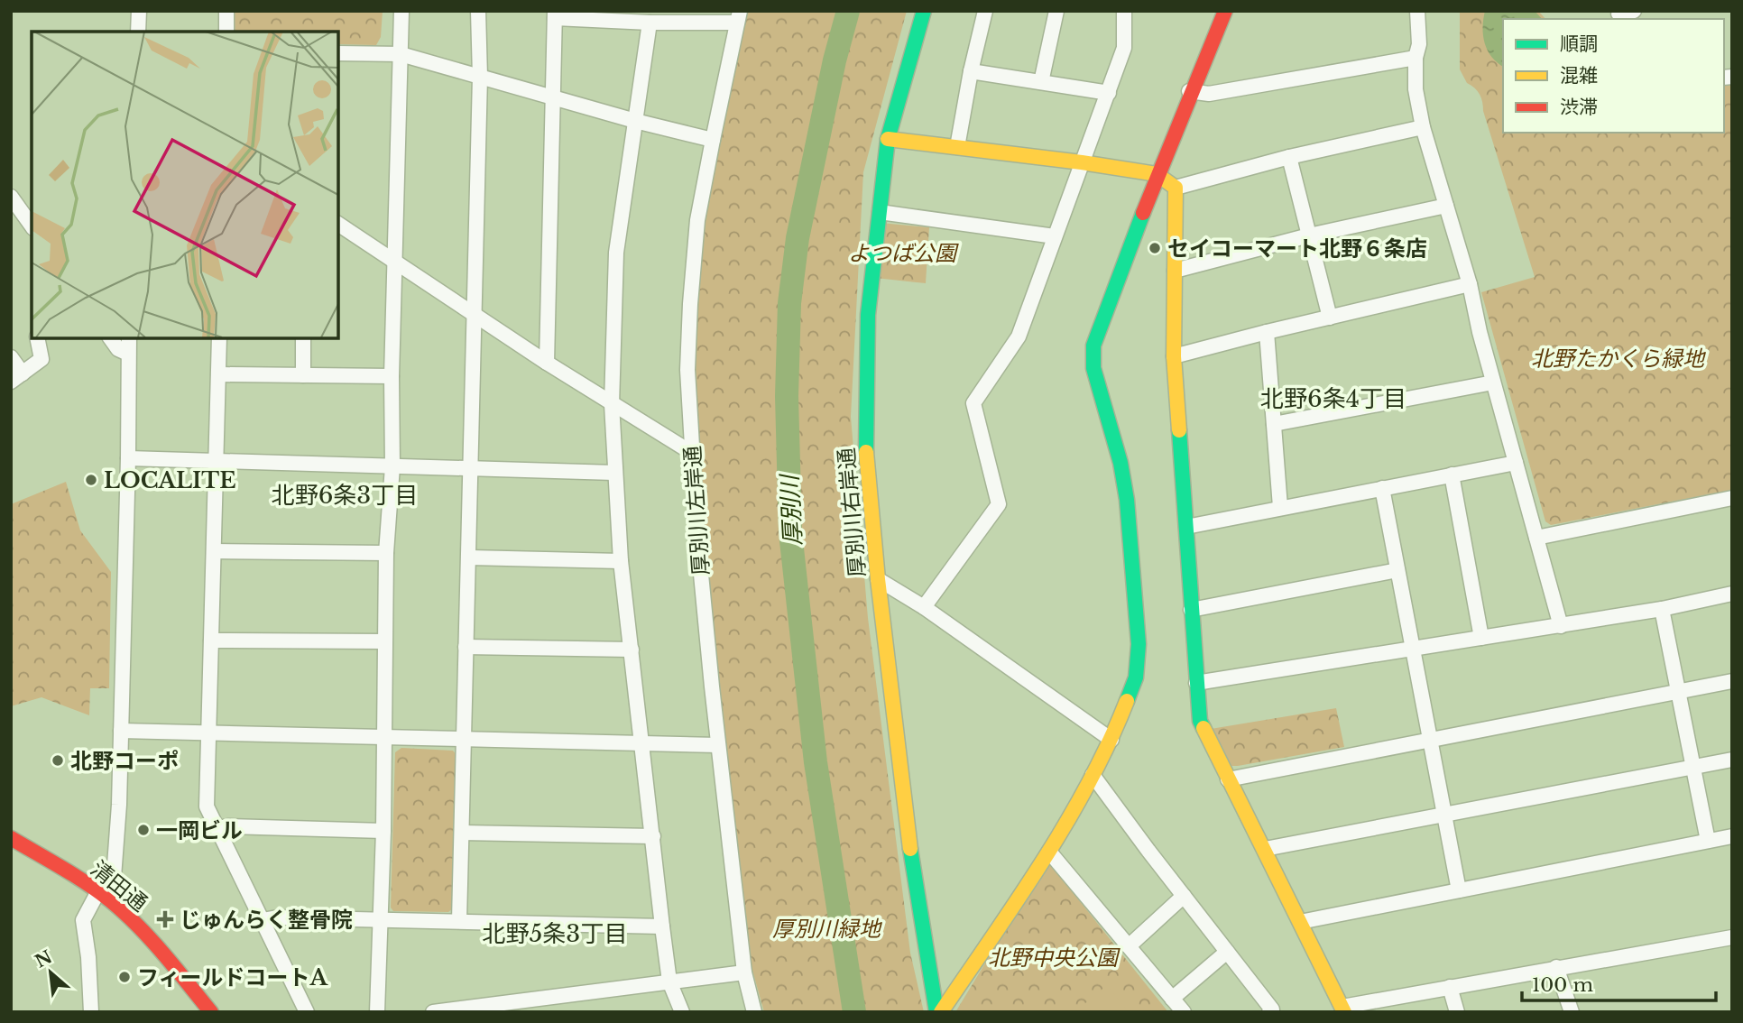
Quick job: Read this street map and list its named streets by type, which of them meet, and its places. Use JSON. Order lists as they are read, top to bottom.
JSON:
{
  "streets": {
    "street": ["厚別川左岸通", "厚別川右岸通", "清田通"]
  },
  "districts": ["北野6条4丁目", "北野6条3丁目", "北野5条3丁目"],
  "water": ["厚別川"],
  "parks": [
    "よつば公園",
    "北野たかくら緑地",
    "厚別川緑地",
    "北野中央公園"
  ],
  "places": {
    "other": [
      "セイコーマート北野６条店",
      "LOCALITE",
      "北野コーポ",
      "一岡ビル",
      "フィールドコートA"
    ],
    "health": ["じゅんらく整骨院"]
  },
  "legend": ["順調", "混雑", "渋滞"],
  "scale_bar": "100 m",
  "north": "top left"
}
